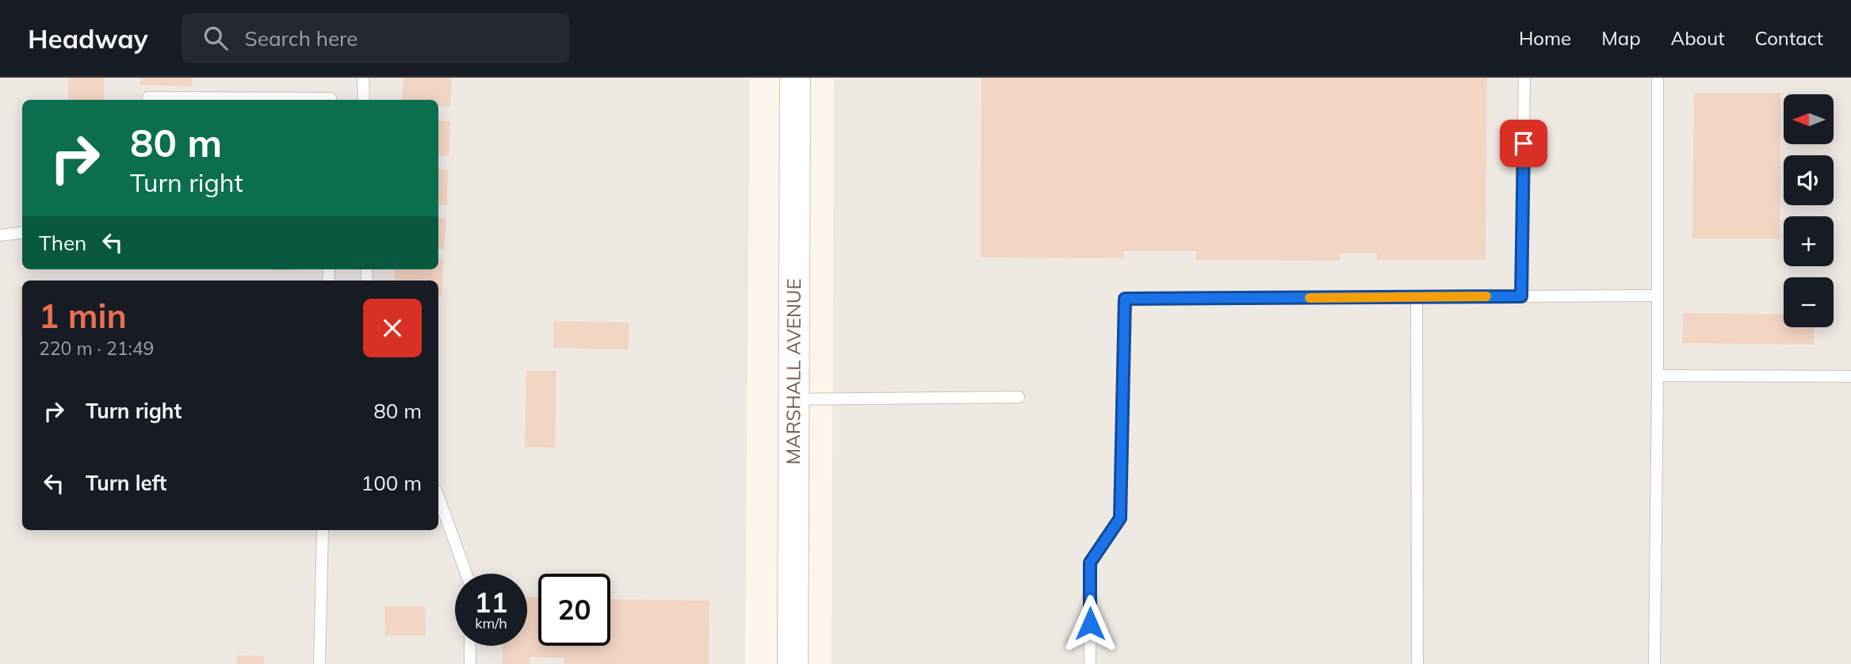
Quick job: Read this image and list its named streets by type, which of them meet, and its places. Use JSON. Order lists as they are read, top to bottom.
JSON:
{
  "streets": {
    "street": ["MARSHALL AVENUE"]
  },
  "north": "left",
  "page": {
    "header": "Headway",
    "search": "Search here",
    "nav": [
      "Home",
      "Map",
      "About",
      "Contact"
    ],
    "map_buttons": ["+", "−"],
    "turn": ["80 m", "Turn right"],
    "then": "Then",
    "heading": ["1 min", "220 m · 21:49"],
    "list": [
      {
        "name": "Turn right",
        "value": "80 m"
      },
      {
        "name": "Turn left",
        "value": "100 m"
      }
    ],
    "speed": "11 km/h",
    "limit": "20"
  }
}
